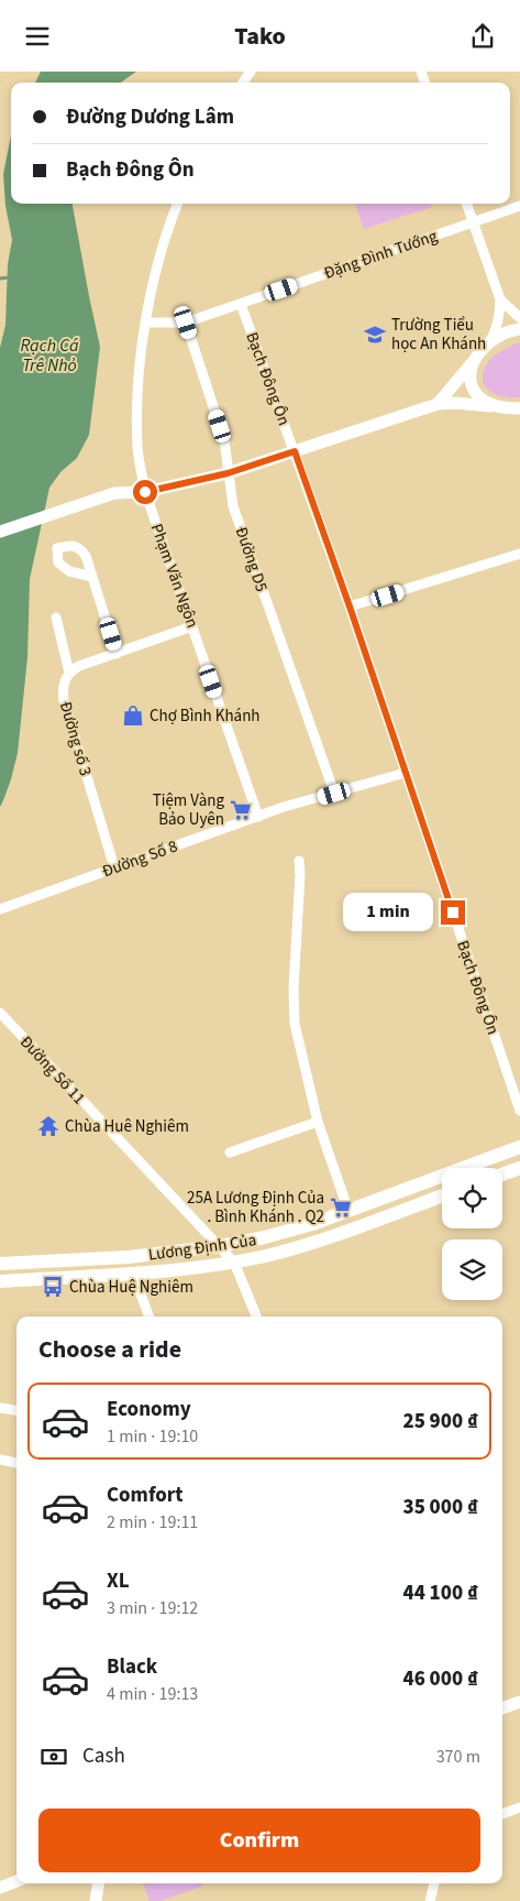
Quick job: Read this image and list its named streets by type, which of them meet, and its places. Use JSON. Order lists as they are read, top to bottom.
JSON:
{
  "streets": {
    "main road": ["Lương Định Của"],
    "street": [
      "Đặng Đình Tướng",
      "Bạch Đông Ôn",
      "Đường D5",
      "Phạm Văn Ngôn",
      "Đường số 3",
      "Đường Số 8",
      "Đường Số 11"
    ]
  },
  "crossings": [
    ["Đặng Đình Tướng", "Bạch Đông Ôn"],
    ["Đặng Đình Tướng", "Đường D5"],
    ["Đặng Đình Tướng", "Phạm Văn Ngôn"],
    ["Bạch Đông Ôn", "Đường Số 8"],
    ["Đường D5", "Đường Số 8"],
    ["Phạm Văn Ngôn", "Đường Số 8"],
    ["Đường số 3", "Đường Số 8"],
    ["Đường Số 11", "Lương Định Của"]
  ],
  "water": ["Rạch Cá Trê Nhỏ"],
  "places": {
    "school or university": ["Trường Tiểu học An Khánh"],
    "shop": ["Chợ Bình Khánh"],
    "supermarket": ["Tiệm Vàng Bảo Uyên", "25A Lương Định Của . Bình Khánh . Q2"],
    "temple": ["Chùa Huê Nghiêm"],
    "bus stop": ["Chùa Huệ Nghiêm"]
  },
  "page": {
    "header": "Tako",
    "banner": ["Đường Dương Lâm", "Bạch Đông Ôn"],
    "bubble": "1 min",
    "heading": "Choose a ride",
    "list": [
      {
        "name": "Economy",
        "note": "1 min · 19:10",
        "value": "25 900 ₫"
      },
      {
        "name": "Comfort",
        "note": "2 min · 19:11",
        "value": "35 000 ₫"
      },
      {
        "name": "XL",
        "note": "3 min · 19:12",
        "value": "44 100 ₫"
      },
      {
        "name": "Black",
        "note": "4 min · 19:13",
        "value": "46 000 ₫"
      }
    ],
    "pay": ["Cash", "370 m"],
    "buttons": "Confirm"
  }
}
